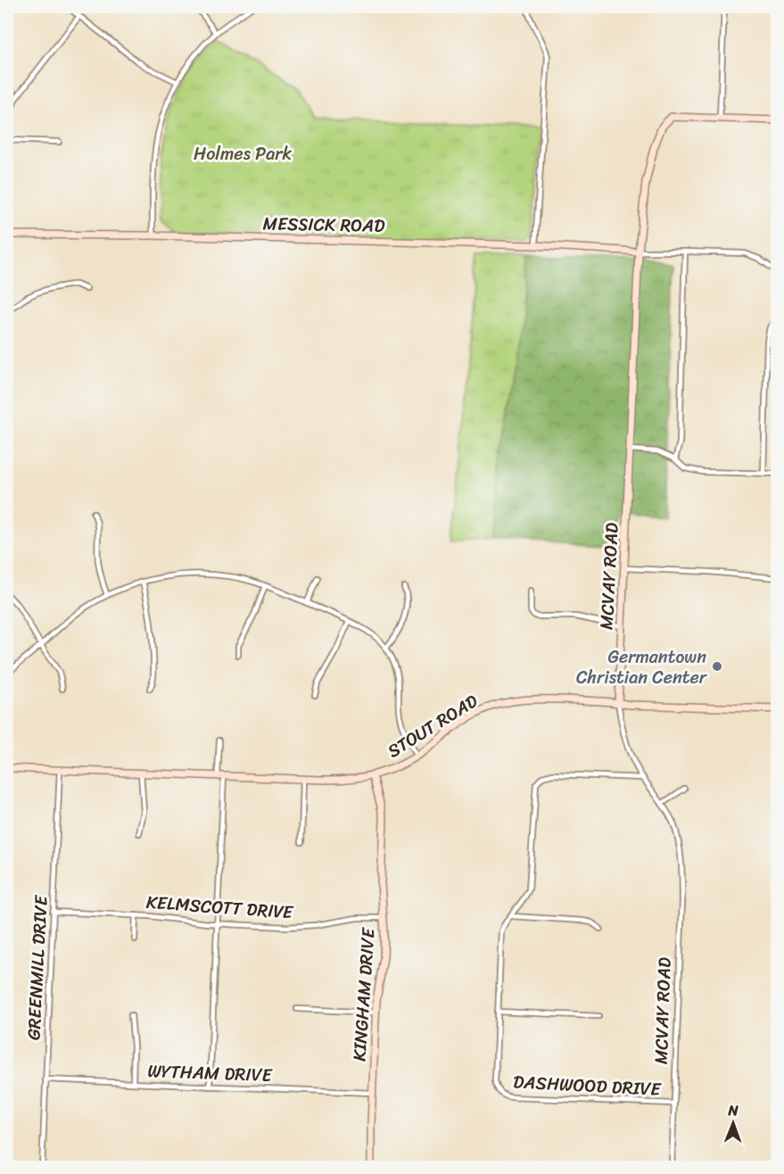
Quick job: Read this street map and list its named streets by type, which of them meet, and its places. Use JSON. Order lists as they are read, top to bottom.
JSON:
{
  "streets": {
    "street": [
      "MESSICK ROAD",
      "MCVAY ROAD",
      "STOUT ROAD",
      "KELMSCOTT DRIVE",
      "GREENMILL DRIVE",
      "KINGHAM DRIVE",
      "WYTHAM DRIVE",
      "DASHWOOD DRIVE"
    ]
  },
  "crossings": [
    ["MESSICK ROAD", "MCVAY ROAD"],
    ["MCVAY ROAD", "STOUT ROAD"],
    ["MCVAY ROAD", "DASHWOOD DRIVE"],
    ["STOUT ROAD", "GREENMILL DRIVE"],
    ["STOUT ROAD", "KINGHAM DRIVE"],
    ["KELMSCOTT DRIVE", "GREENMILL DRIVE"],
    ["KELMSCOTT DRIVE", "KINGHAM DRIVE"],
    ["GREENMILL DRIVE", "WYTHAM DRIVE"],
    ["KINGHAM DRIVE", "WYTHAM DRIVE"]
  ],
  "parks": ["Holmes Park"],
  "places": ["Germantown Christian Center"],
  "north": "top"
}
